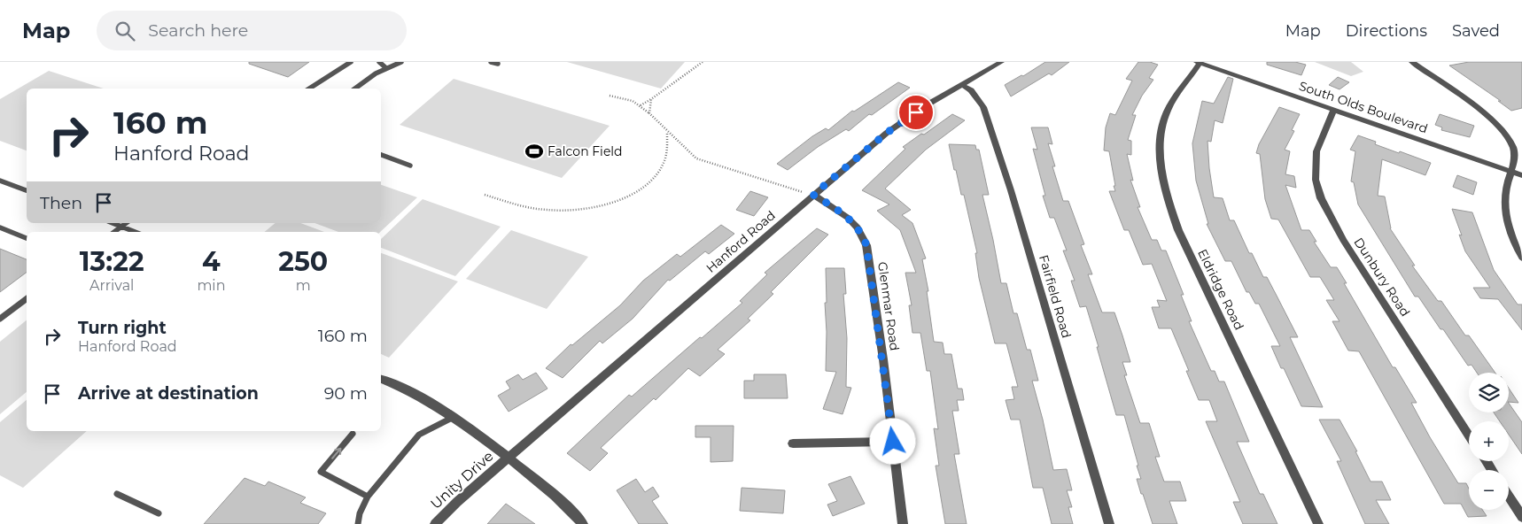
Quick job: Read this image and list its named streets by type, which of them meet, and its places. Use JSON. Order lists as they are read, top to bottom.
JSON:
{
  "streets": {
    "street": [
      "South Olds Boulevard",
      "Hanford Road",
      "Dunbury Road",
      "Eldridge Road",
      "Fairfield Road",
      "Glenmar Road",
      "Unity Drive"
    ]
  },
  "crossings": [
    ["South Olds Boulevard", "Dunbury Road"],
    ["South Olds Boulevard", "Eldridge Road"],
    ["Hanford Road", "Fairfield Road"],
    ["Hanford Road", "Glenmar Road"],
    ["Hanford Road", "Unity Drive"]
  ],
  "places": {
    "sports": ["Falcon Field"]
  },
  "page": {
    "header": "Map",
    "search": "Search here",
    "nav": ["Map", "Directions", "Saved"],
    "turn": ["160 m", "Hanford Road"],
    "then": "Then",
    "eta": [
      "13:22",
      "Arrival",
      "4",
      "min",
      "250",
      "m"
    ],
    "list": [
      {
        "name": "Turn right",
        "note": "Hanford Road",
        "value": "160 m"
      },
      {
        "name": "Arrive at destination",
        "value": "90 m"
      }
    ],
    "map_buttons": ["+", "−"]
  }
}
